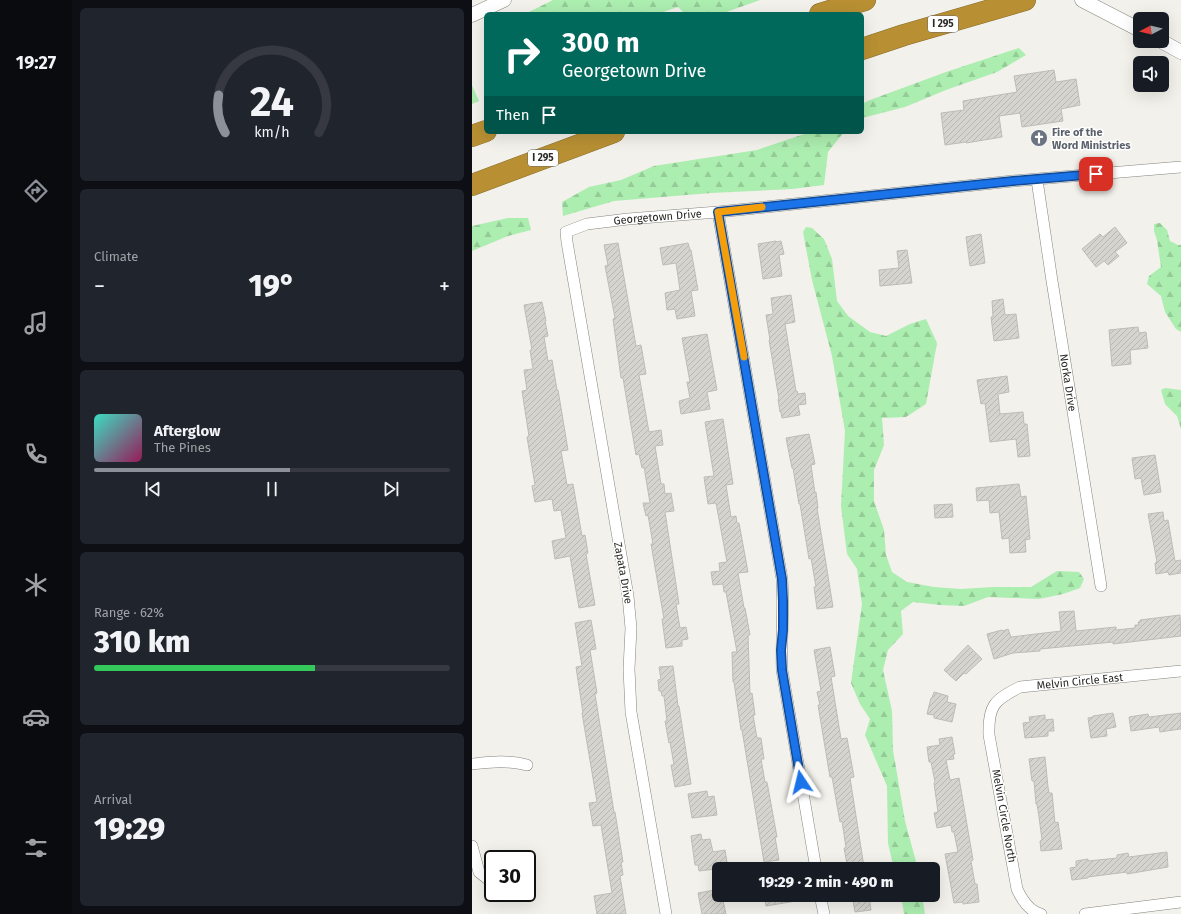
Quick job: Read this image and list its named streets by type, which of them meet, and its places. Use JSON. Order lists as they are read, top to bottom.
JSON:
{
  "streets": {
    "highway": ["I 295"],
    "street": [
      "Georgetown Drive",
      "Norka Drive",
      "Zapata Drive",
      "Melvin Circle East",
      "Melvin Circle North"
    ]
  },
  "crossings": [
    ["Georgetown Drive", "Norka Drive"],
    ["Georgetown Drive", "Zapata Drive"],
    ["Melvin Circle East", "Melvin Circle North"]
  ],
  "places": {
    "church": ["Fire of the Word Ministries"]
  },
  "north": "left",
  "page": {
    "tabs": "19:27",
    "turn": ["300 m", "Georgetown Drive"],
    "then": "Then",
    "tile": [
      "Climate",
      ["Range · 62%", "310 km"],
      ["Arrival", "19:29"]
    ],
    "heat": ["−", "19°", "+"],
    "song": ["Afterglow", "The Pines"],
    "limit": "30",
    "trip": "19:29 · 2 min · 490 m",
    "gauge": ["24", "km/h"]
  }
}
